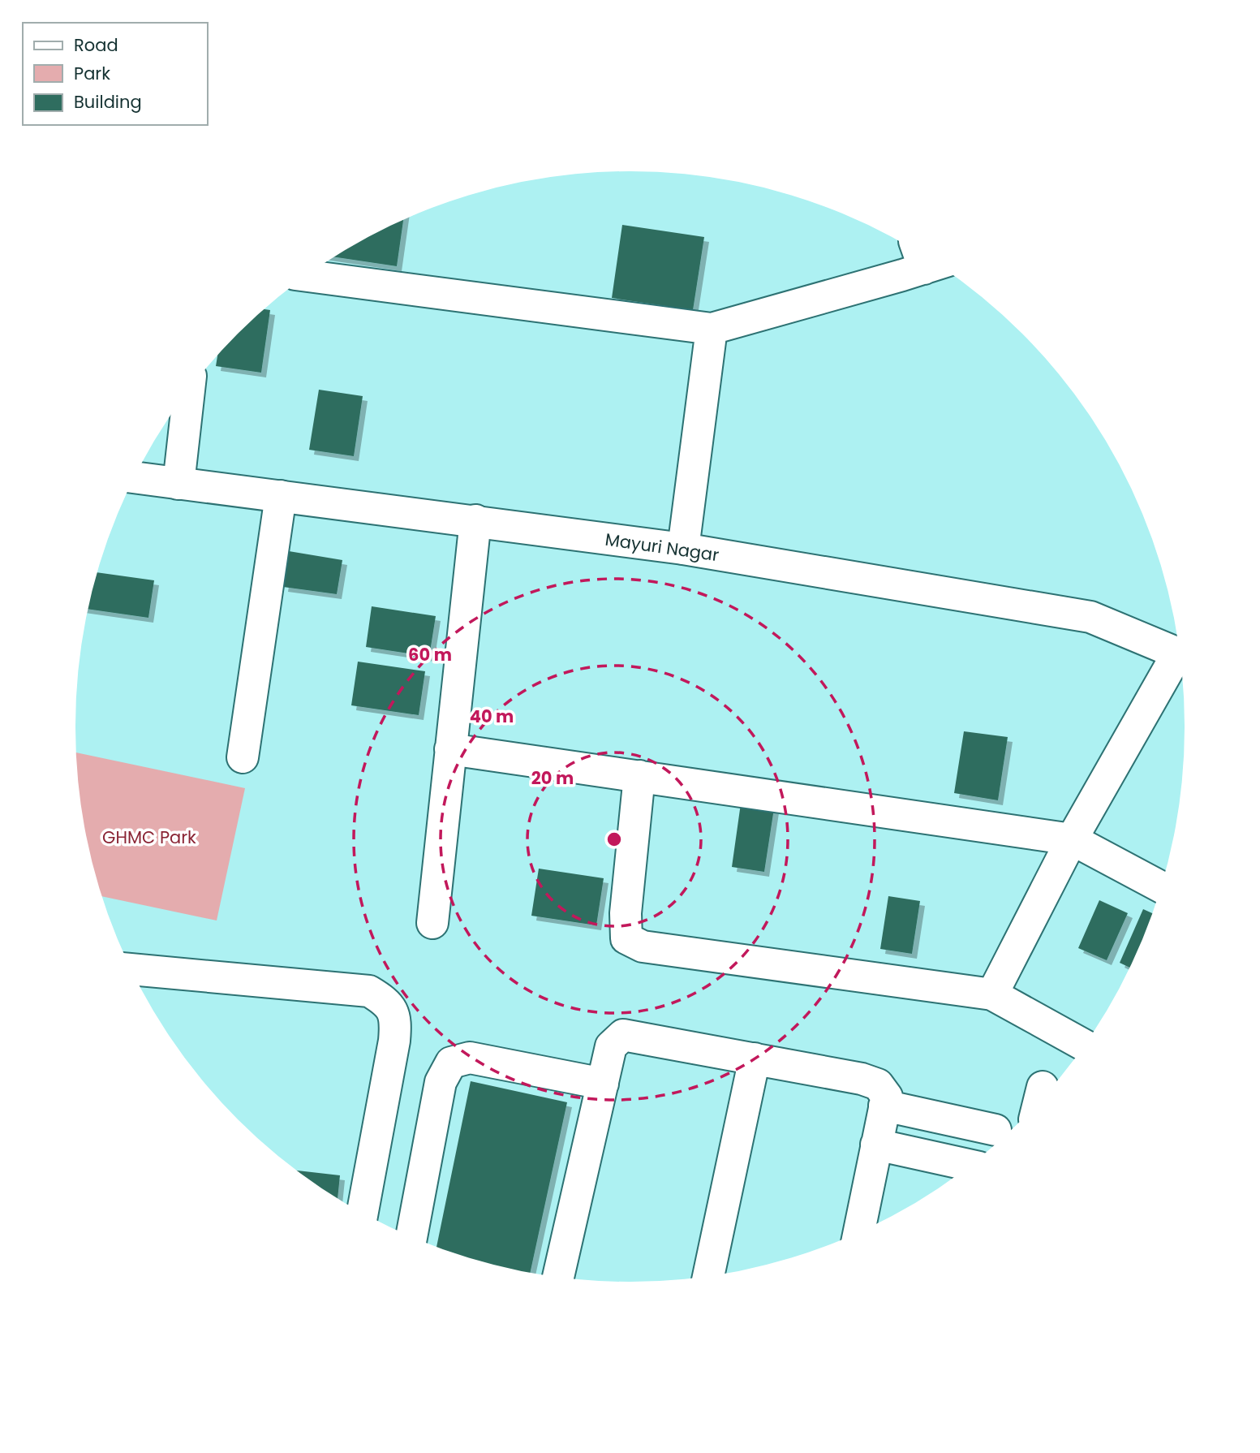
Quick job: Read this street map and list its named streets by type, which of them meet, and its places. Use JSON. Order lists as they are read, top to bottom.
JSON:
{
  "streets": {
    "street": ["Mayuri Nagar"]
  },
  "parks": ["GHMC Park"],
  "legend": ["Road", "Park", "Building"],
  "rings": ["60 m", "40 m", "20 m"]
}
